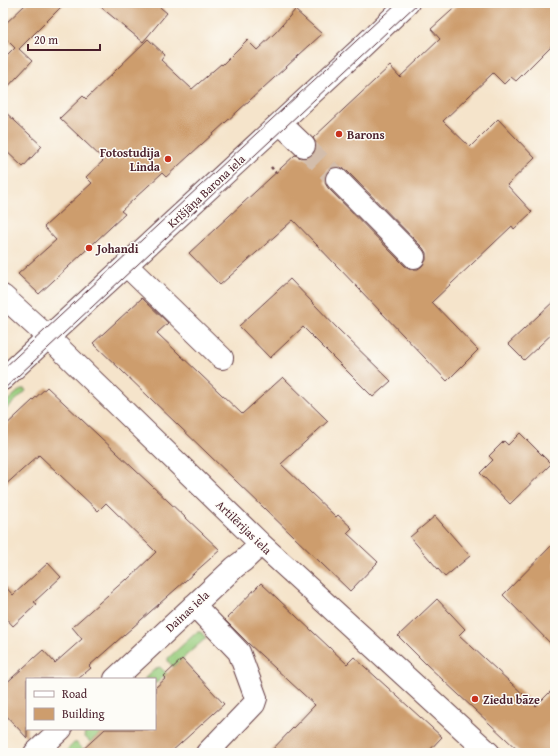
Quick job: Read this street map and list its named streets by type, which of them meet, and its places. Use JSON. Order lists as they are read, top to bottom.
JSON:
{
  "streets": {
    "street": ["Krišjāņa Barona iela", "Artilērijas iela", "Dainas iela"]
  },
  "crossings": [
    ["Krišjāņa Barona iela", "Artilērijas iela"],
    ["Artilērijas iela", "Dainas iela"]
  ],
  "places": [
    "Barons",
    "Fotostudija Linda",
    "Johandi",
    "Ziedu bāze"
  ],
  "legend": ["Road", "Building"],
  "scale_bar": "20 m"
}
